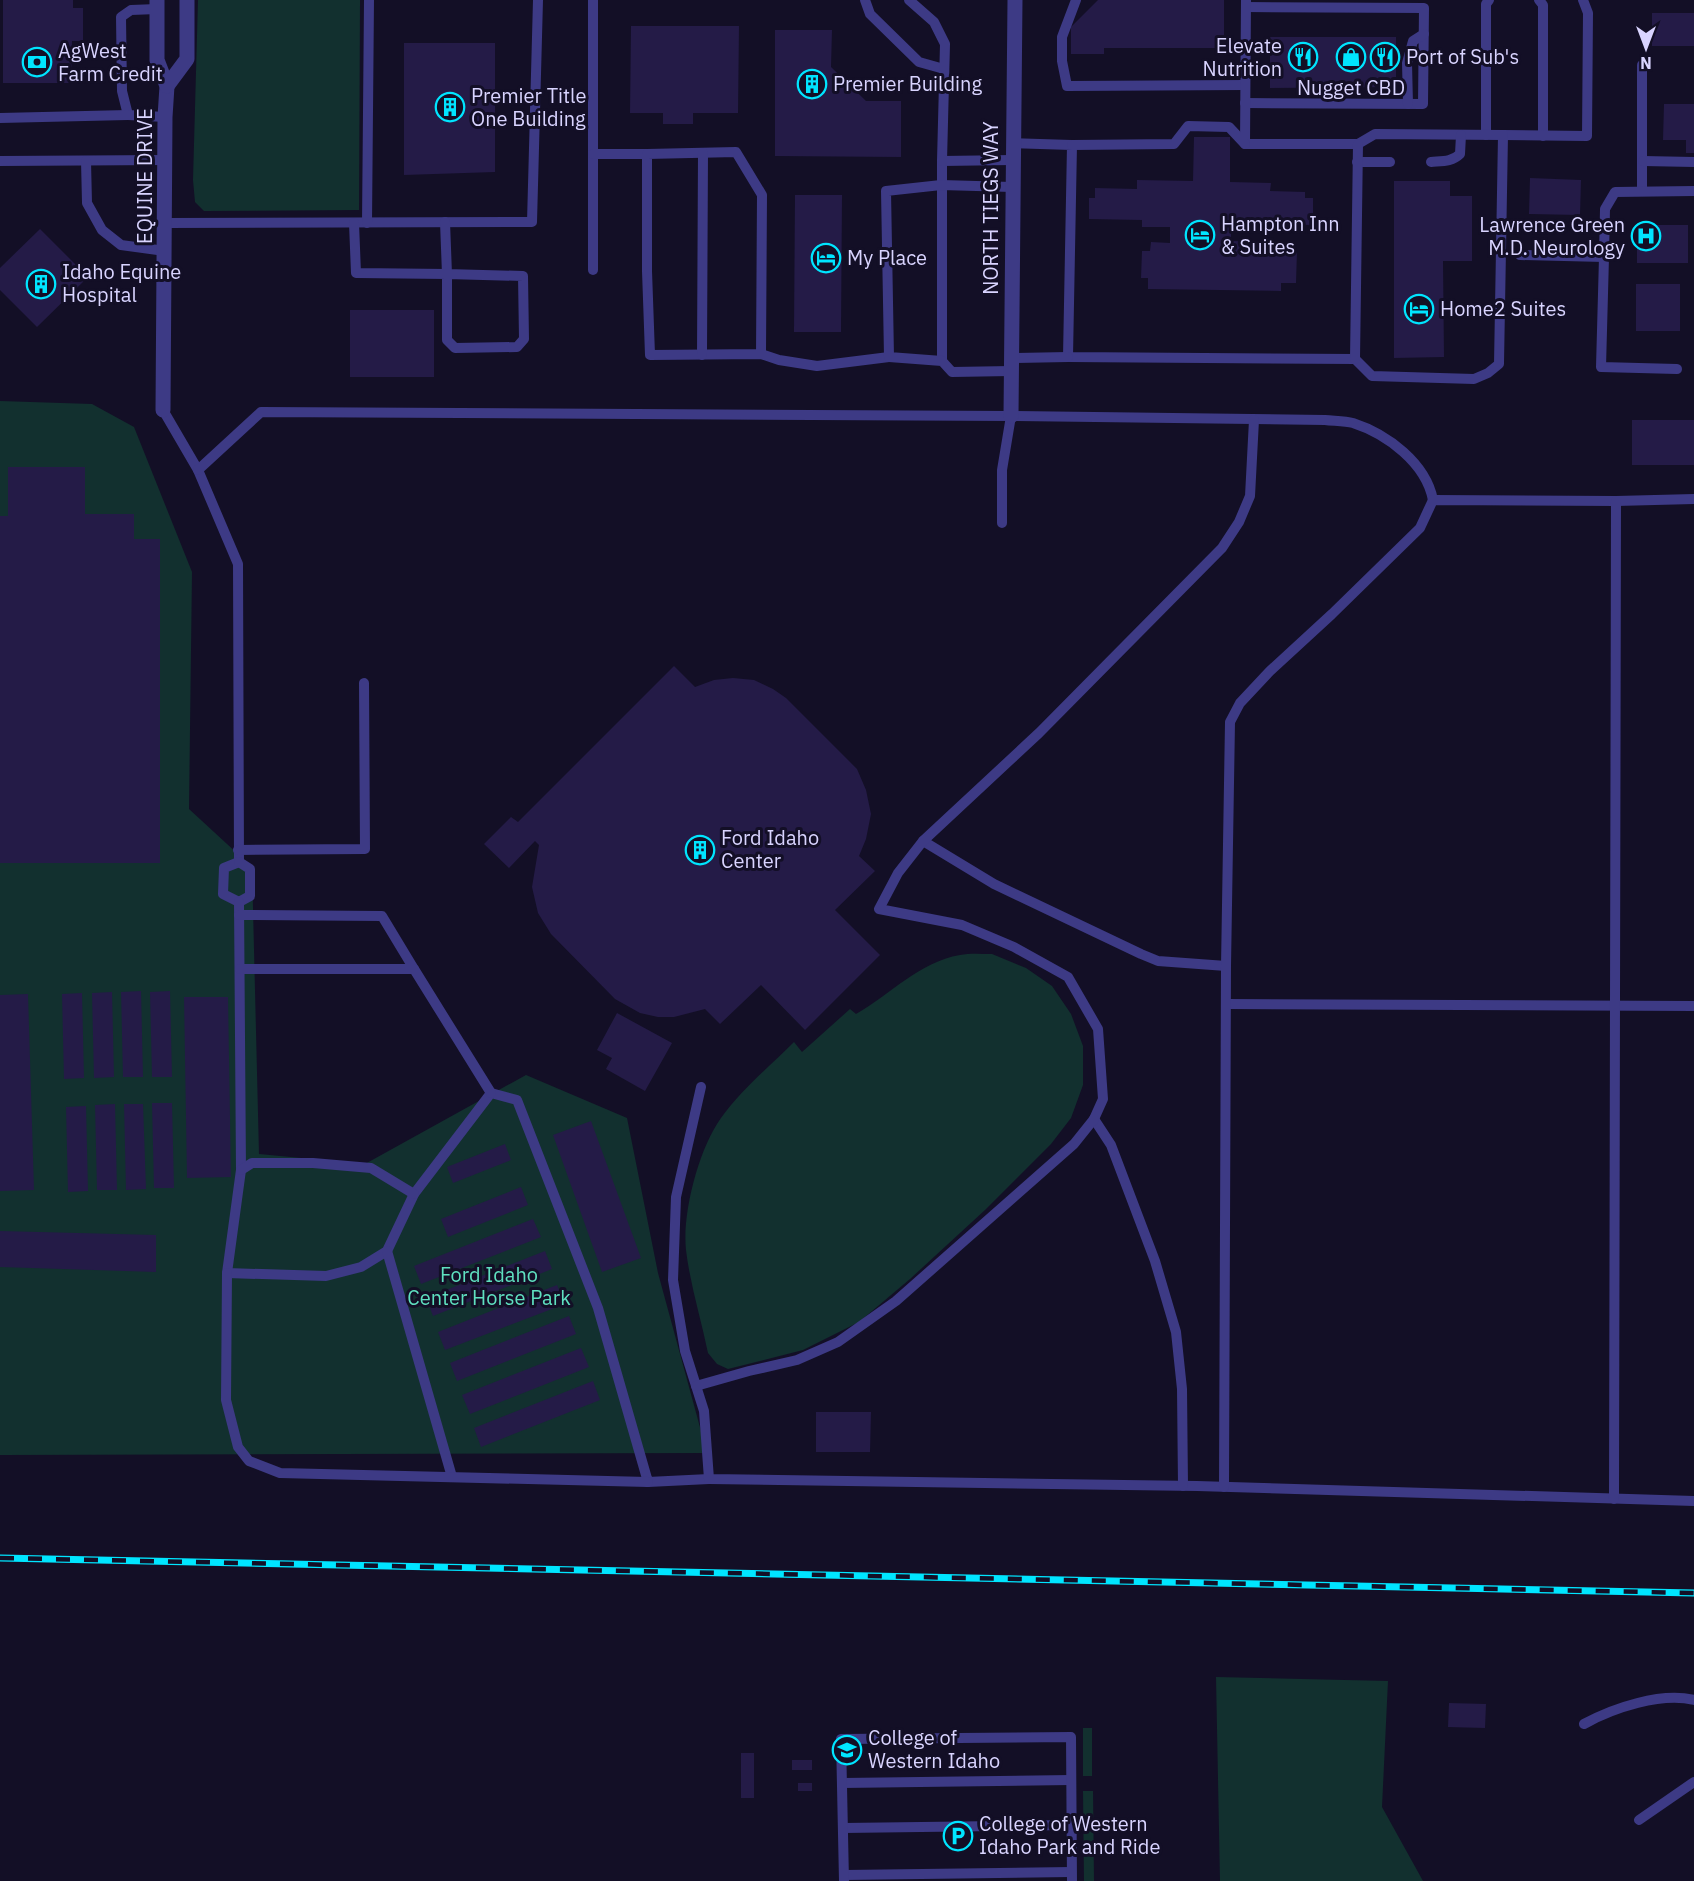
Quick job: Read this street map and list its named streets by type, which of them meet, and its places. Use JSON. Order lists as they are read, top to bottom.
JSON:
{
  "streets": {
    "street": ["EQUINE DRIVE", "NORTH TIEGS WAY"]
  },
  "parks": ["Ford Idaho Center Horse Park"],
  "places": {
    "restaurant": ["Elevate Nutrition", "Port of Sub's"],
    "shop": ["Nugget CBD"],
    "bank": ["AgWest Farm Credit"],
    "building": [
      "Premier Building",
      "Premier Title One Building",
      "Idaho Equine Hospital",
      "Ford Idaho Center"
    ],
    "hotel": ["Hampton Inn & Suites", "My Place", "Home2 Suites"],
    "hospital": ["Lawrence Green M.D. Neurology"],
    "school or university": ["College of Western Idaho"],
    "parking": ["College of Western Idaho Park and Ride"]
  },
  "north": "bottom"
}
